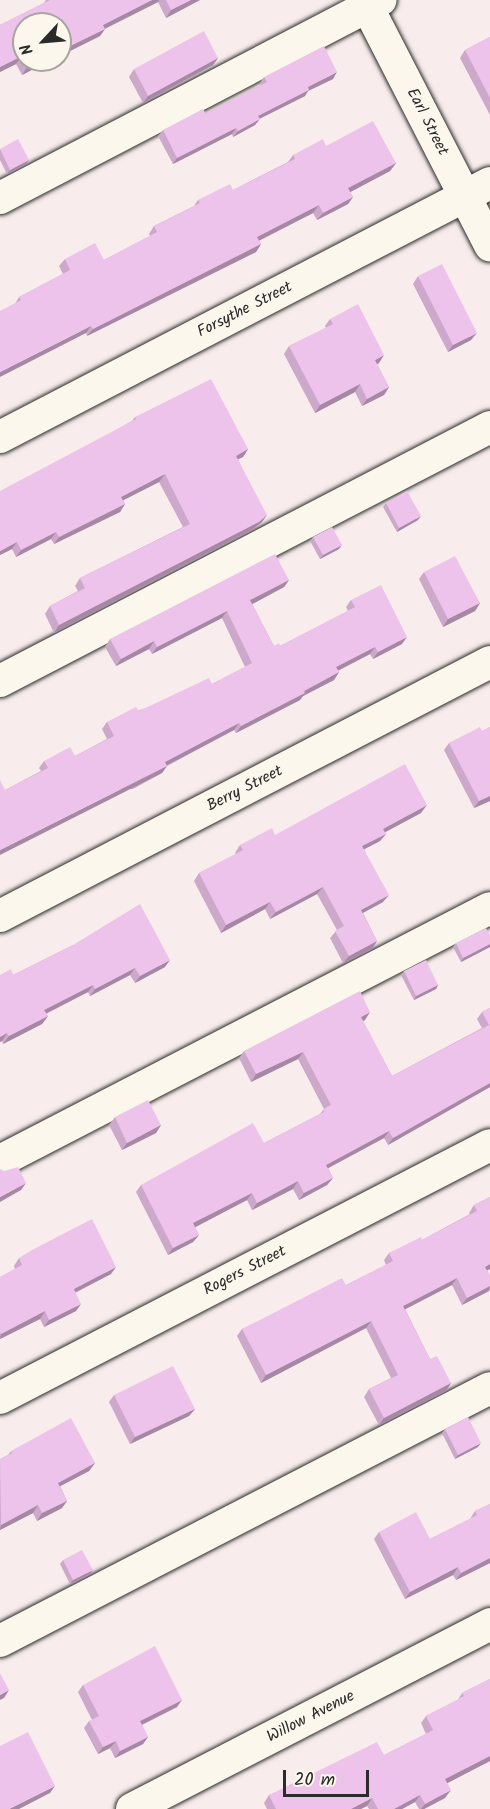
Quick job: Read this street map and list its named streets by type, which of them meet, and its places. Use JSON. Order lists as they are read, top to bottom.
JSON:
{
  "streets": {
    "street": [
      "Earl Street",
      "Forsythe Street",
      "Berry Street",
      "Rogers Street",
      "Willow Avenue"
    ]
  },
  "crossings": [
    ["Earl Street", "Forsythe Street"]
  ],
  "scale_bar": "20 m",
  "north": "bottom left"
}
